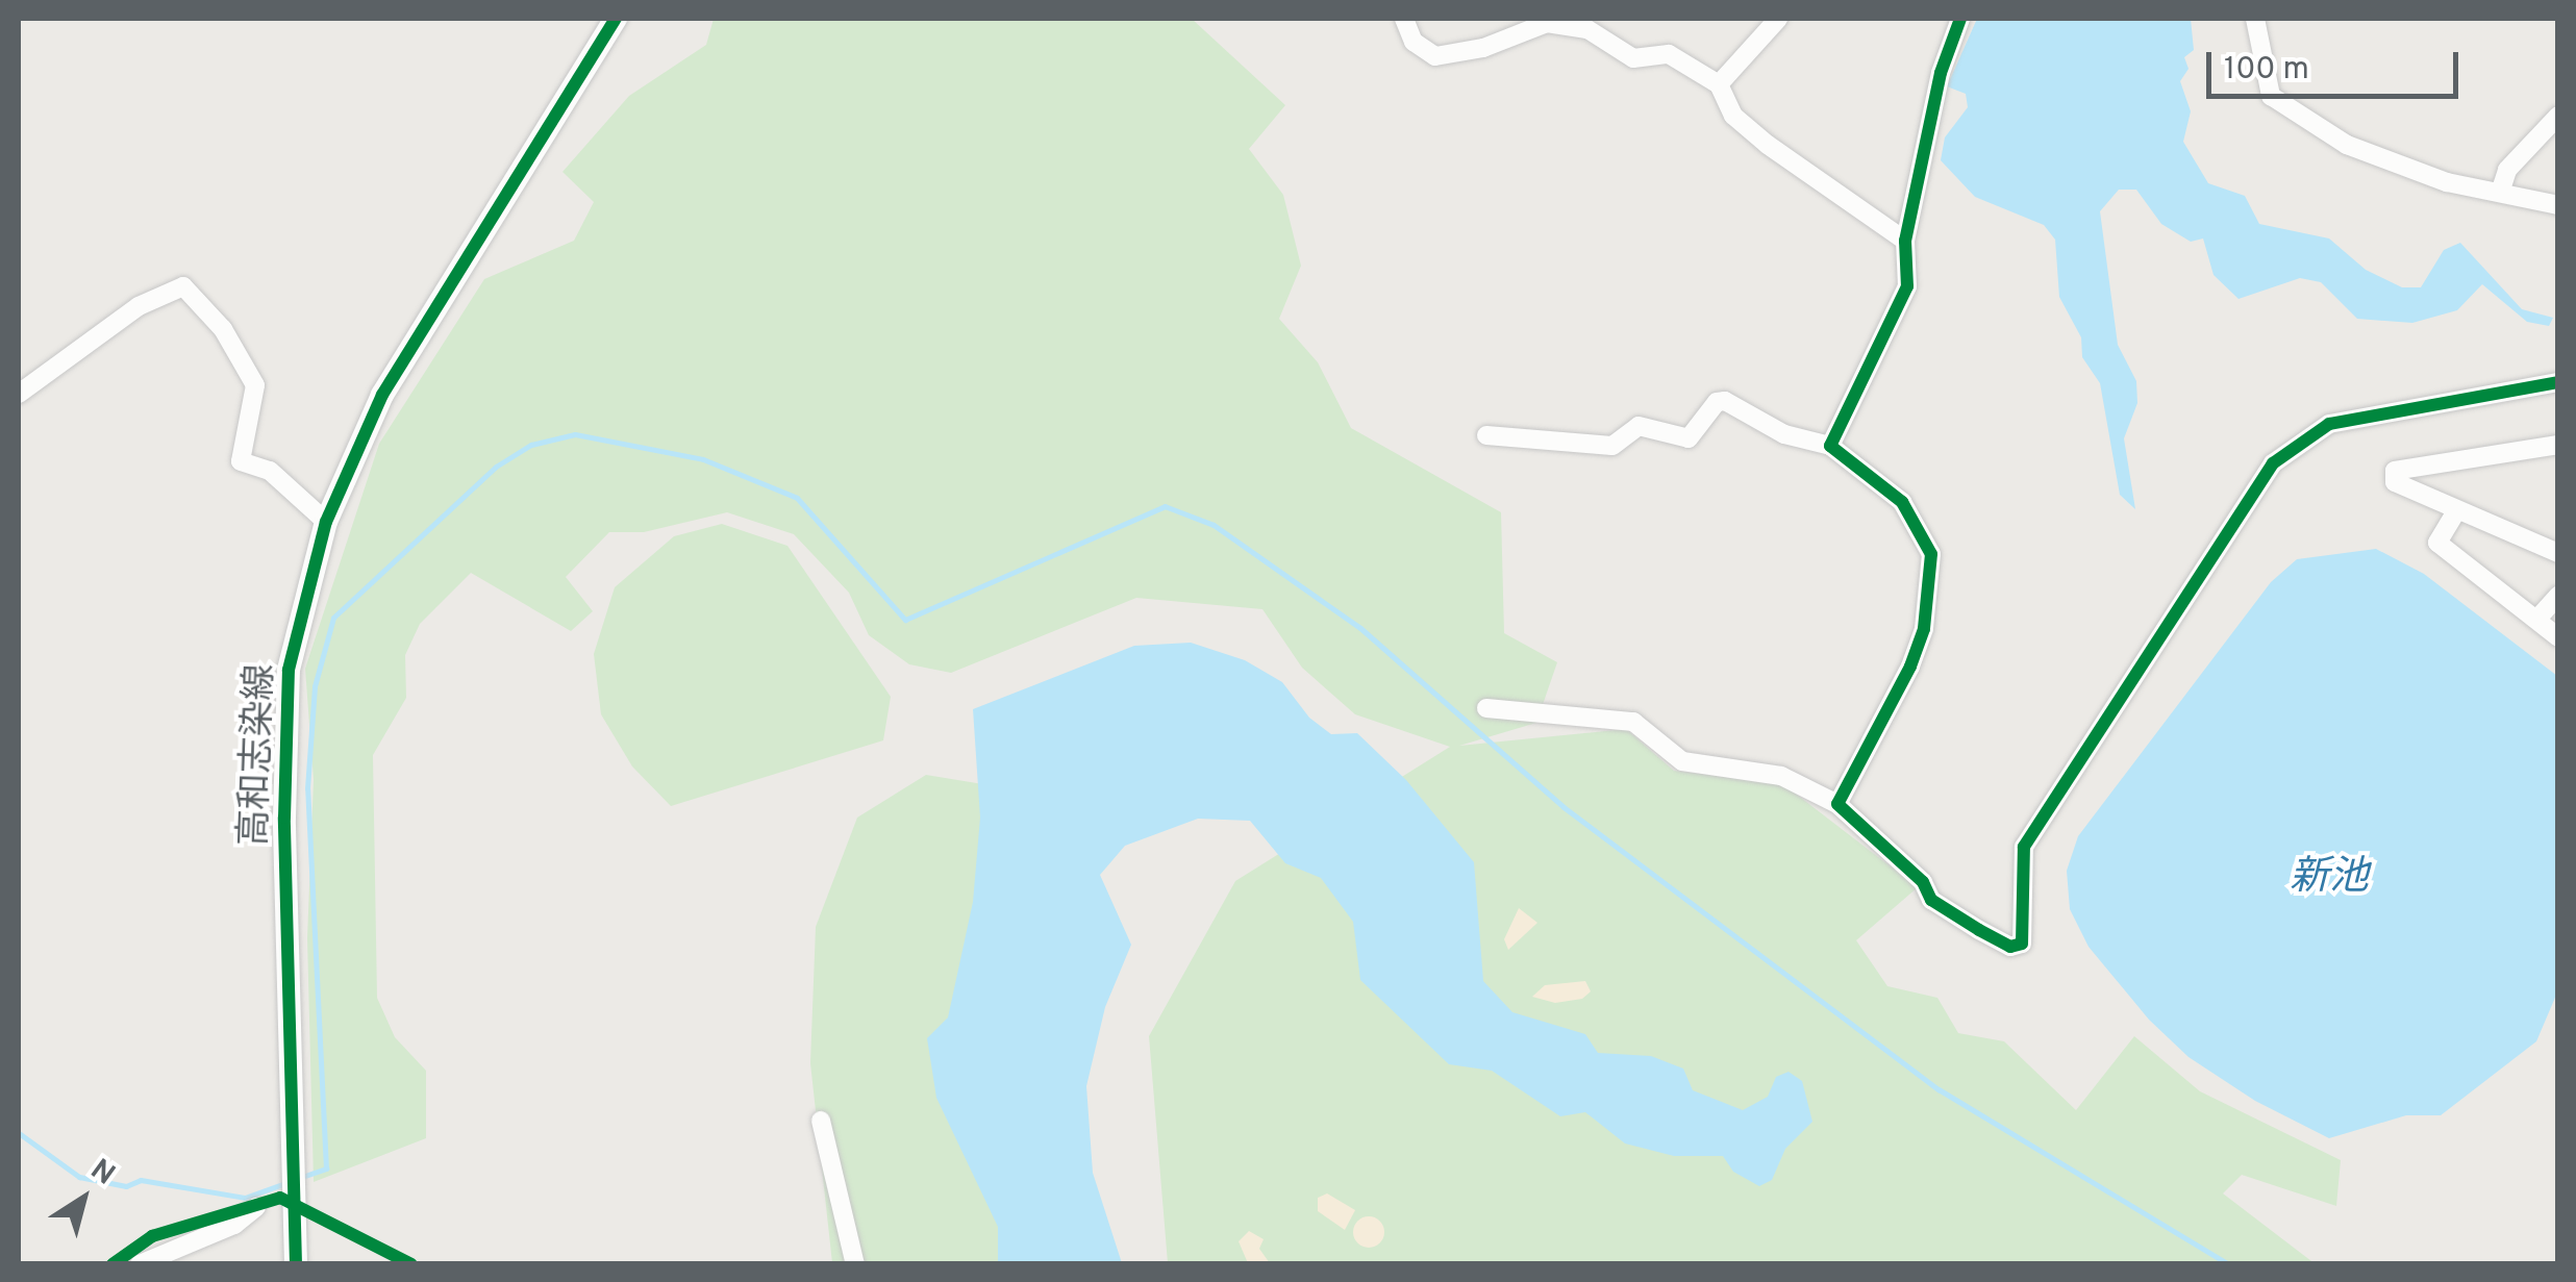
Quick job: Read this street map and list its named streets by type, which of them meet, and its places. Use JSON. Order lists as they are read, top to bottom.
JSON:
{
  "streets": {
    "street": ["高和志染線"]
  },
  "water": ["新池"],
  "scale_bar": "100 m",
  "north": "top right"
}
